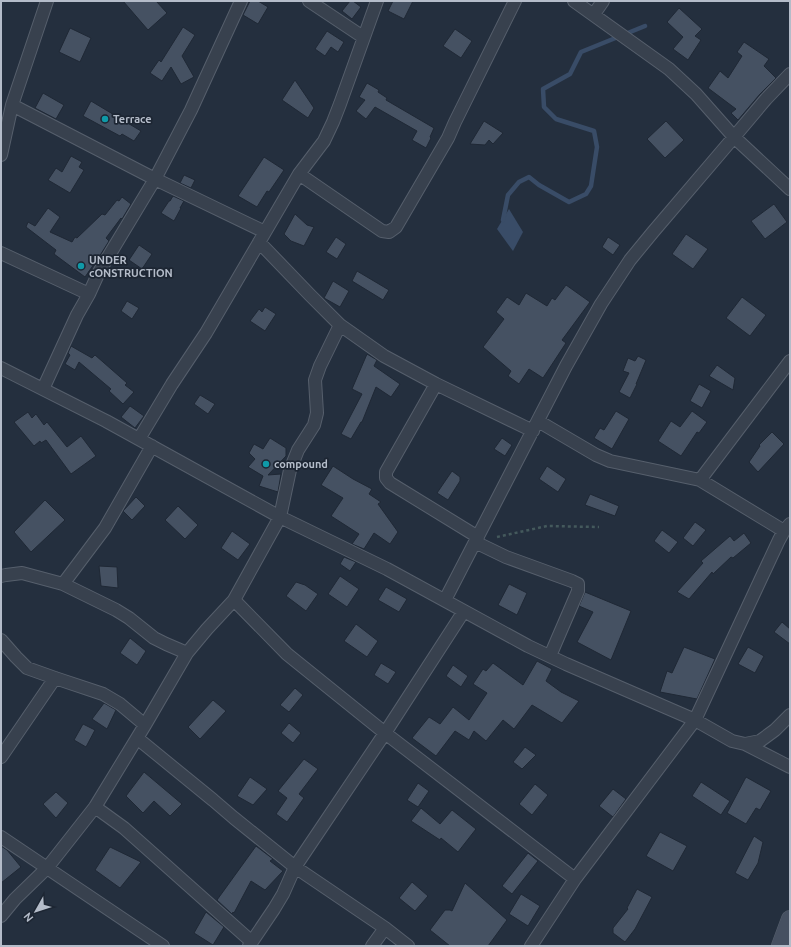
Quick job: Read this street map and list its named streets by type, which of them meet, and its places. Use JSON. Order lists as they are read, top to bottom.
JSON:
{
  "places": ["Terrace", "UNDER cONSTRUCTION", "compound"],
  "north": "bottom left"
}
